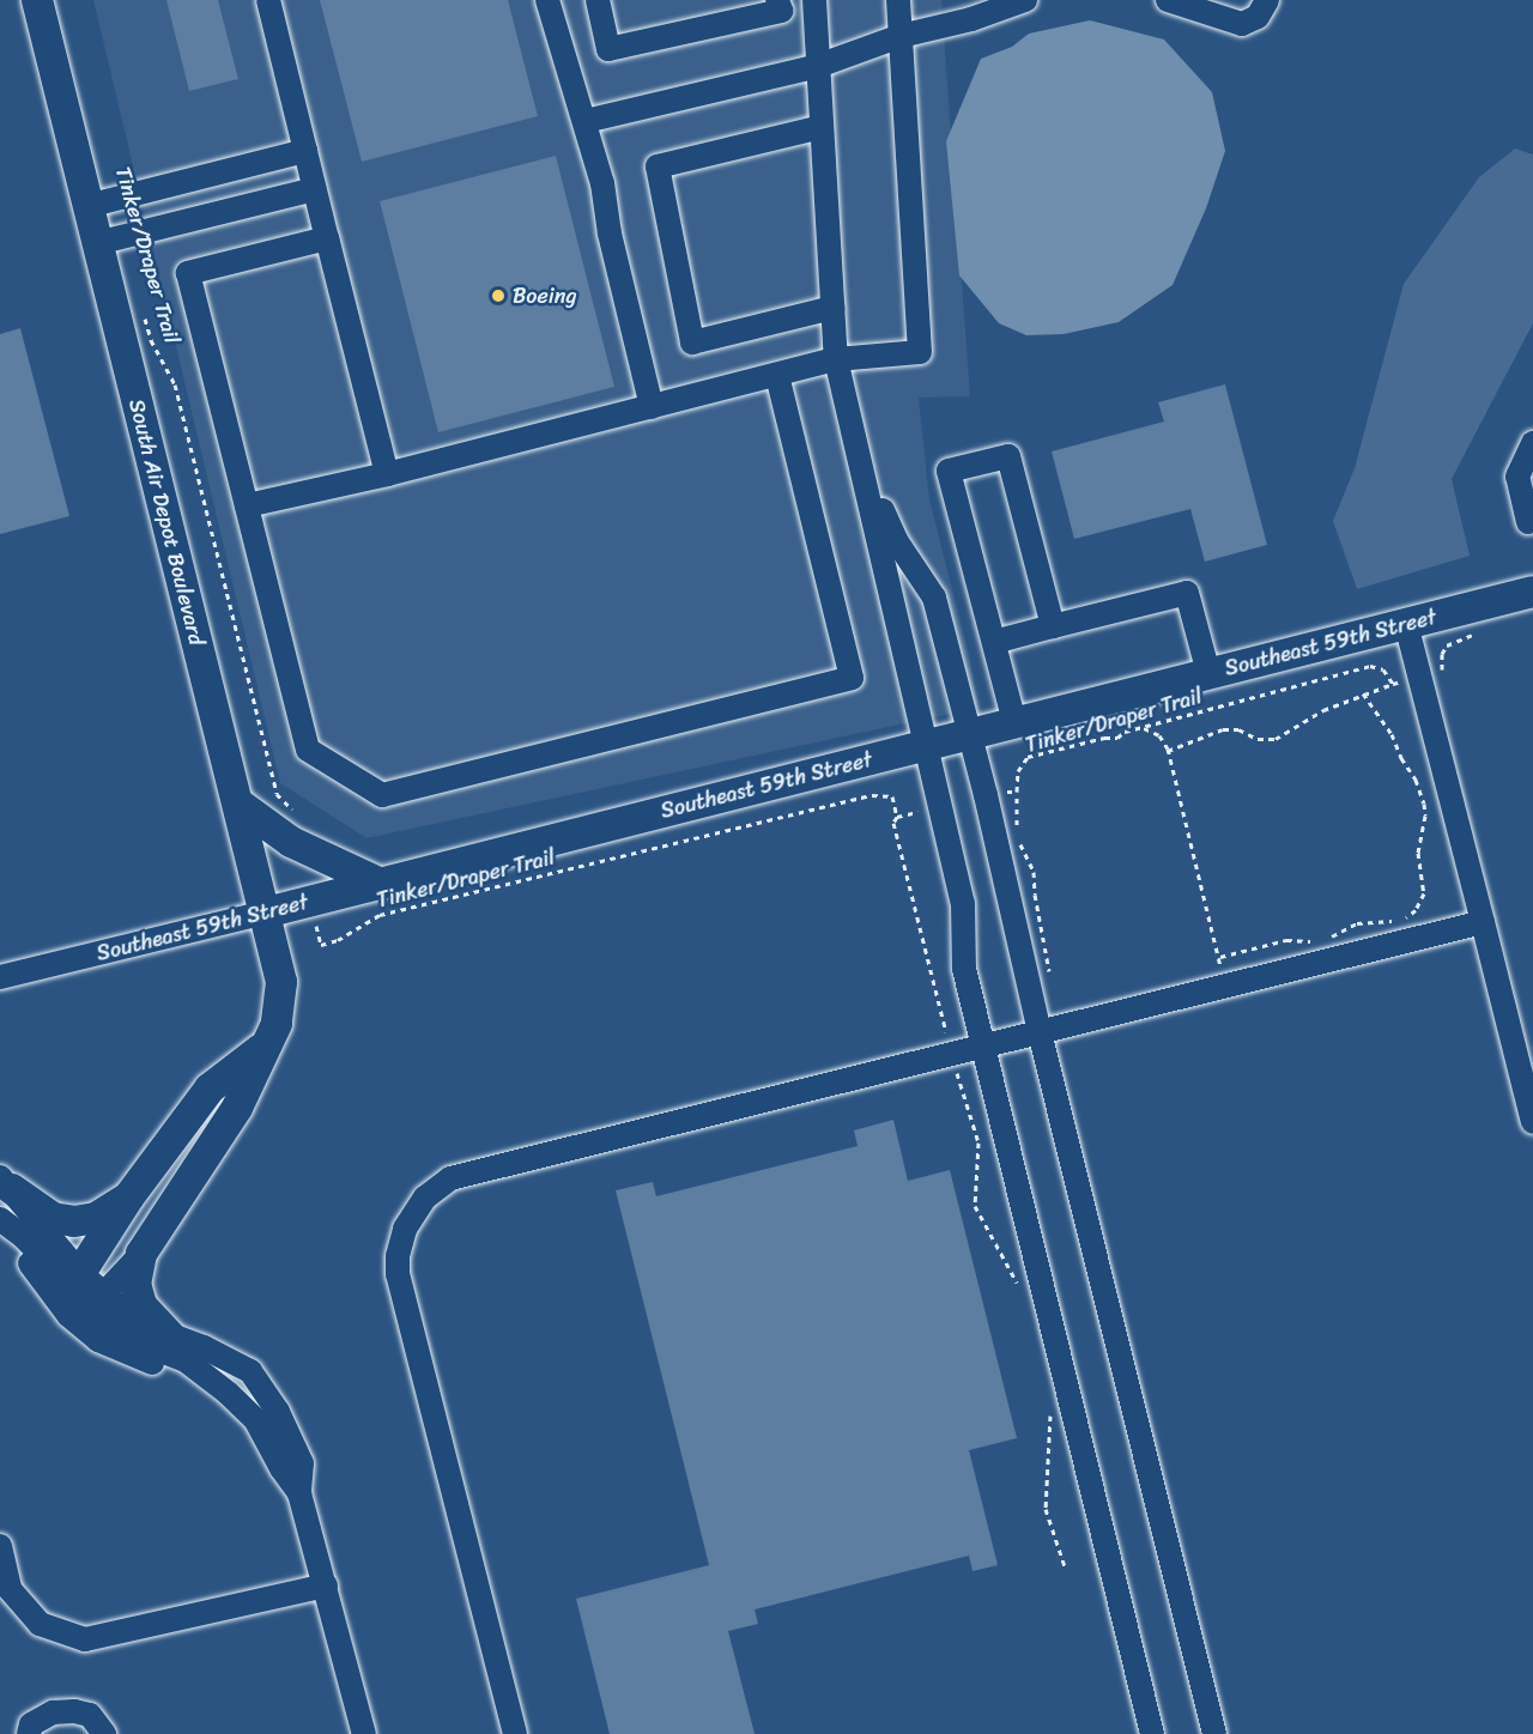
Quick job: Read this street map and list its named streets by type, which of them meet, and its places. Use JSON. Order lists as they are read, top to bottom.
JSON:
{
  "streets": {
    "main road": ["South Air Depot Boulevard", "Southeast 59th Street"],
    "path": ["Tinker/Draper Trail"]
  },
  "crossings": [
    ["Tinker/Draper Trail", "Southeast 59th Street"],
    ["South Air Depot Boulevard", "Southeast 59th Street"]
  ],
  "places": ["Boeing"]
}
